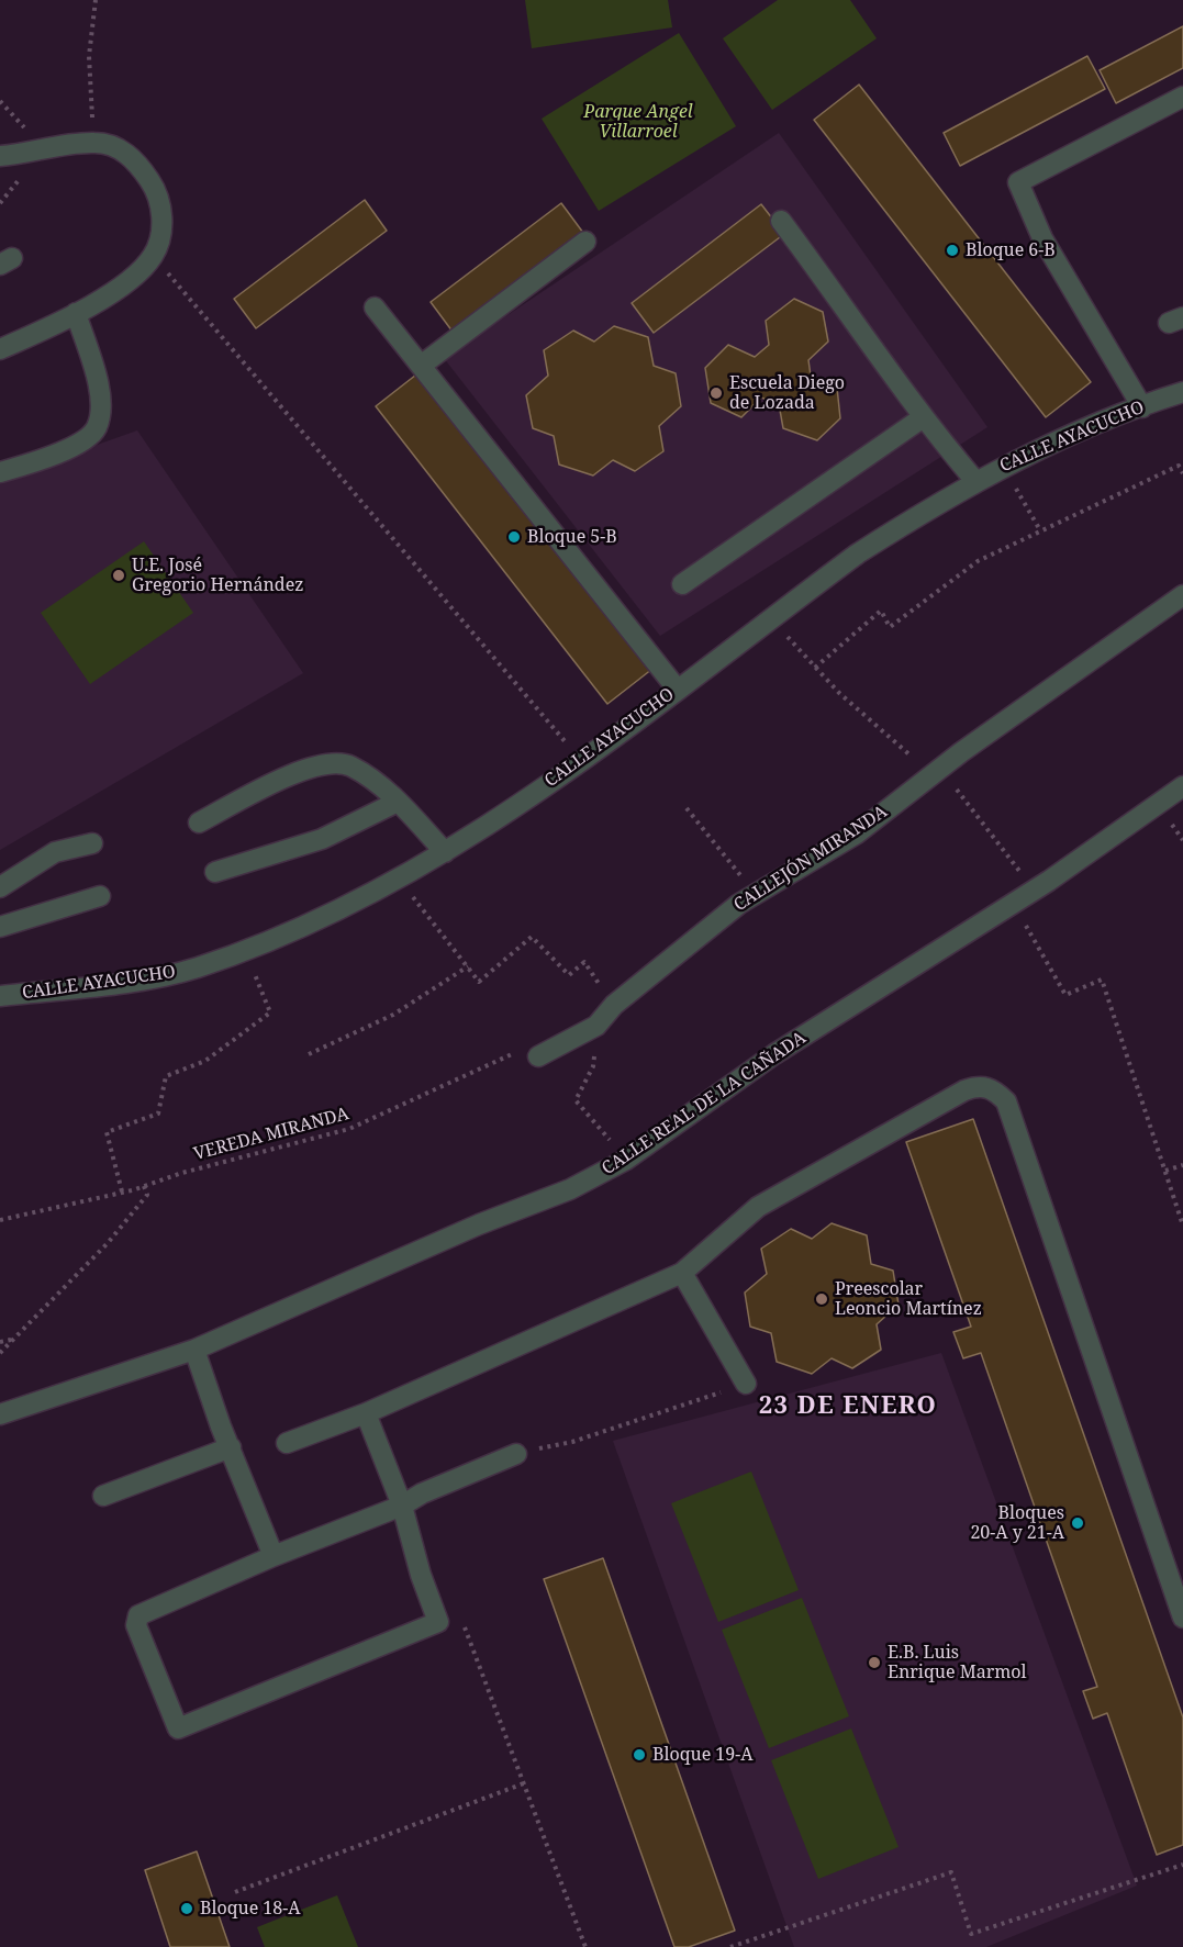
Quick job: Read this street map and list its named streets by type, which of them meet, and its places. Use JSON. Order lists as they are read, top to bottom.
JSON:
{
  "streets": {
    "street": ["CALLE AYACUCHO", "CALLEJÓN MIRANDA", "CALLE REAL DE LA CAÑADA"],
    "path": ["VEREDA MIRANDA"]
  },
  "crossings": [
    ["CALLEJÓN MIRANDA", "VEREDA MIRANDA"]
  ],
  "districts": ["23 DE ENERO"],
  "parks": ["Parque Angel Villarroel"],
  "places": [
    "Bloque 6-B",
    "Escuela Diego de Lozada",
    "Bloque 5-B",
    "U.E. José Gregorio Hernández",
    "Preescolar Leoncio Martínez",
    "Bloques 20-A y 21-A",
    "E.B. Luis Enrique Marmol",
    "Bloque 19-A",
    "Bloque 18-A"
  ]
}
